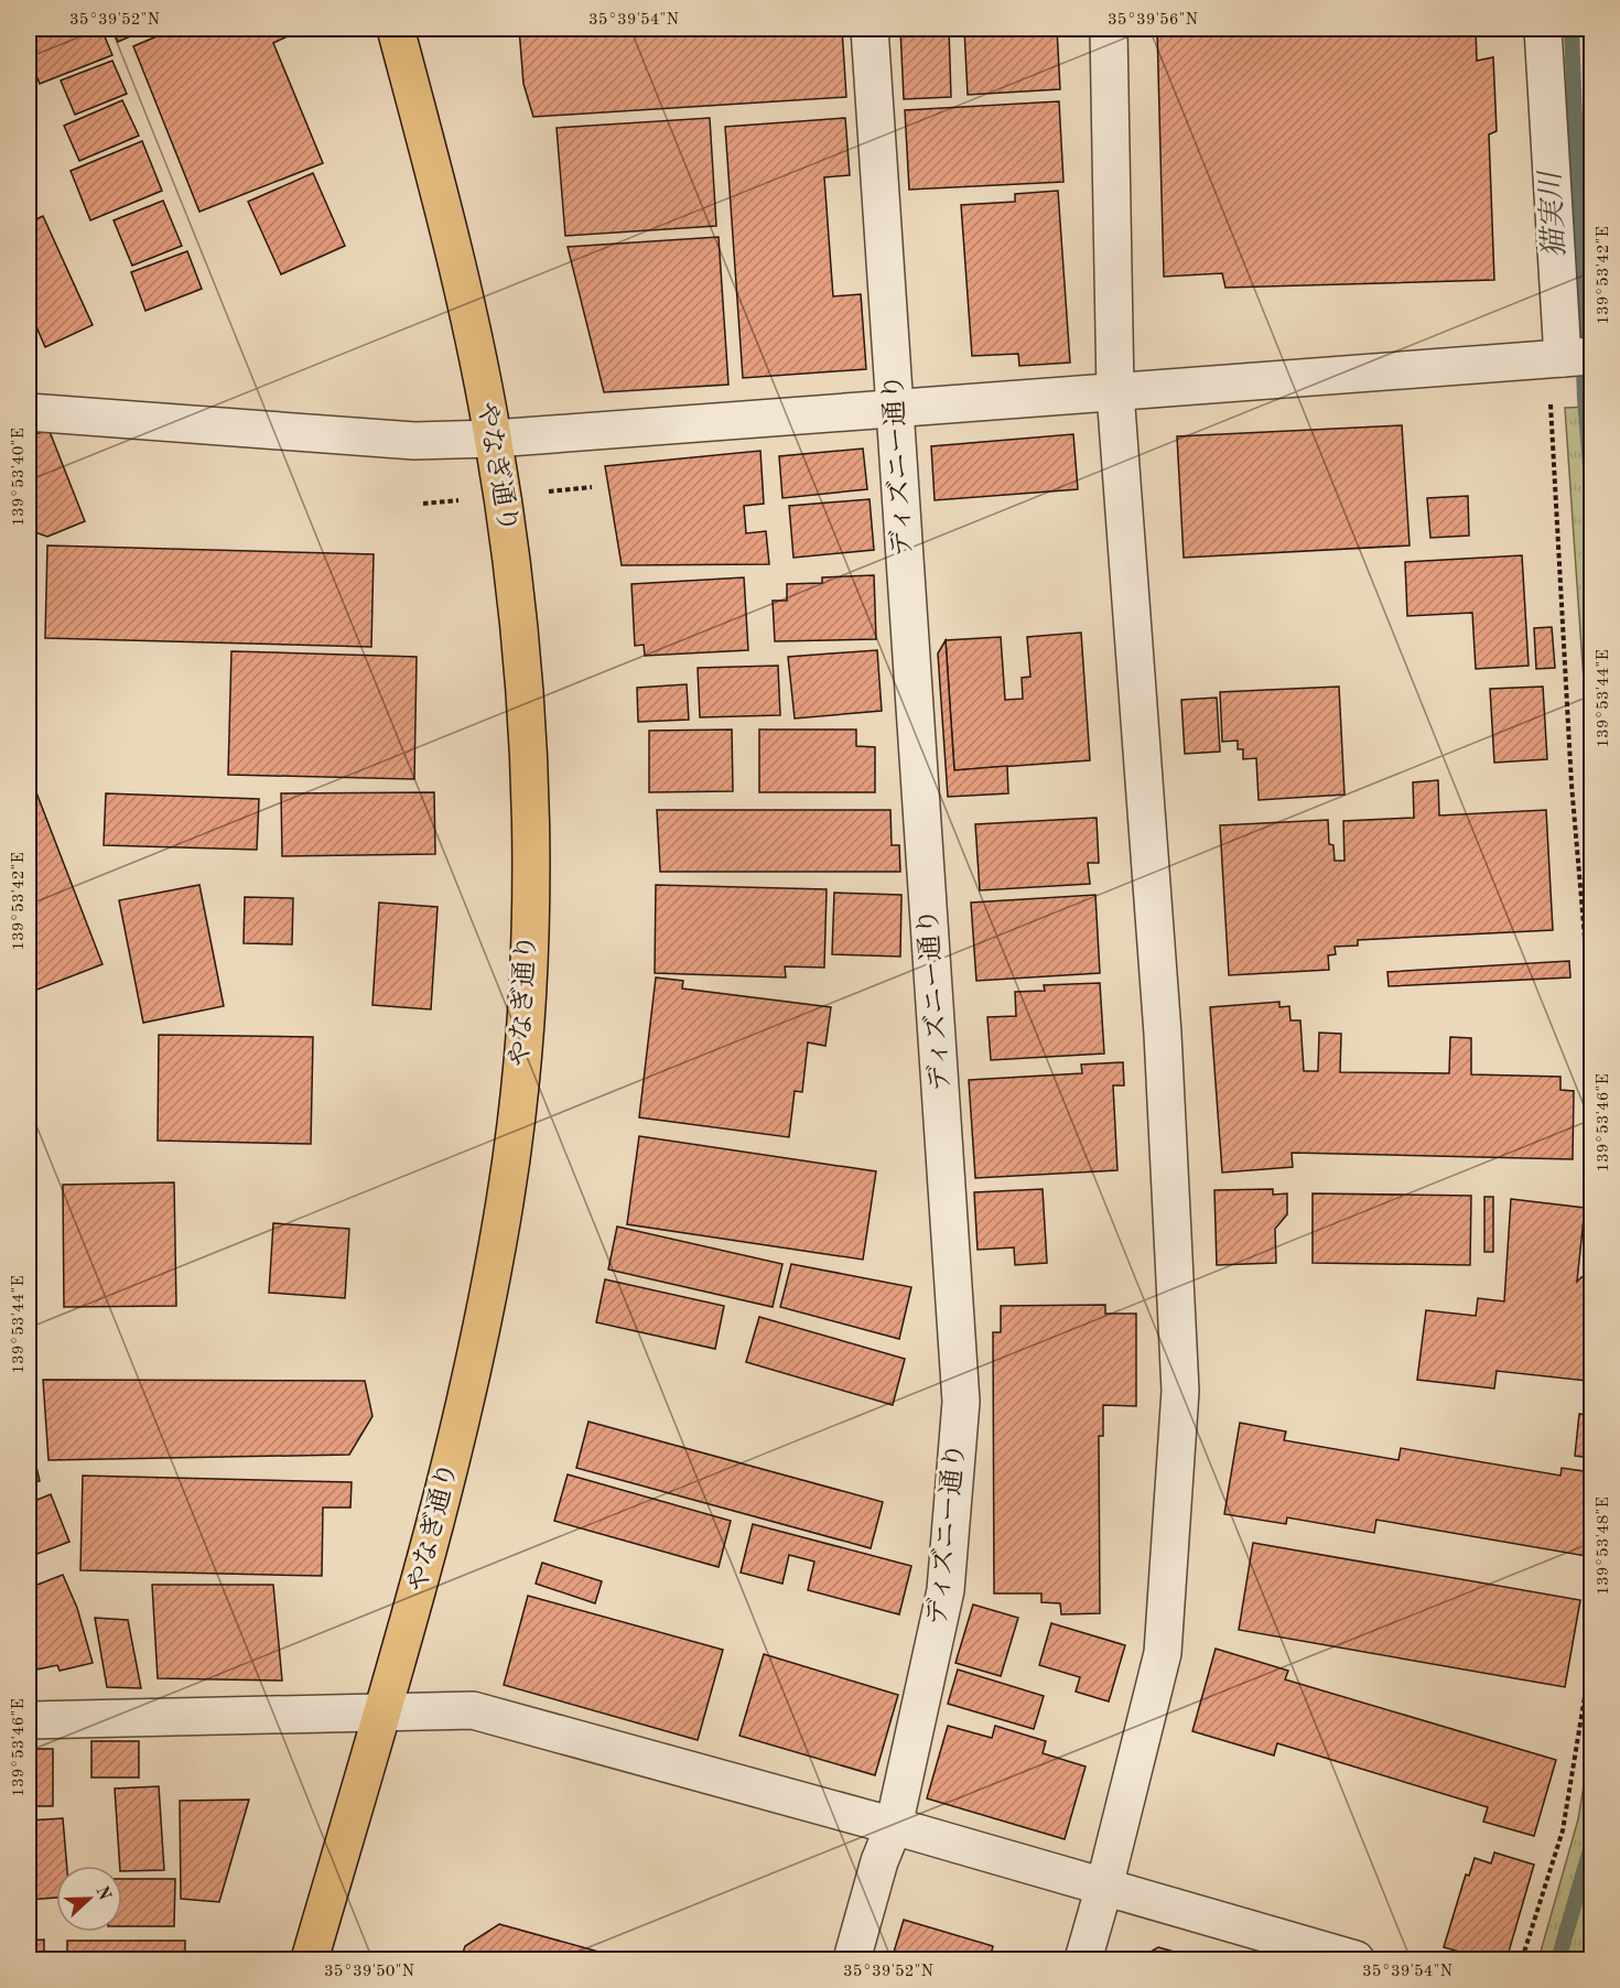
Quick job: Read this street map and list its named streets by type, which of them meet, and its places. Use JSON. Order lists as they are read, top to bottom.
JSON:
{
  "streets": {
    "main road": ["やなぎ通り"],
    "street": ["ディズニー通り"]
  },
  "water": ["猫実川"],
  "north": "right",
  "coordinates": [
    "35°39'52\"N",
    "35°39'54\"N",
    "35°39'56\"N",
    "139°53'42\"E",
    "139°53'40\"E",
    "139°53'44\"E",
    "139°53'46\"E",
    "139°53'48\"E",
    "35°39'50\"N"
  ]
}
